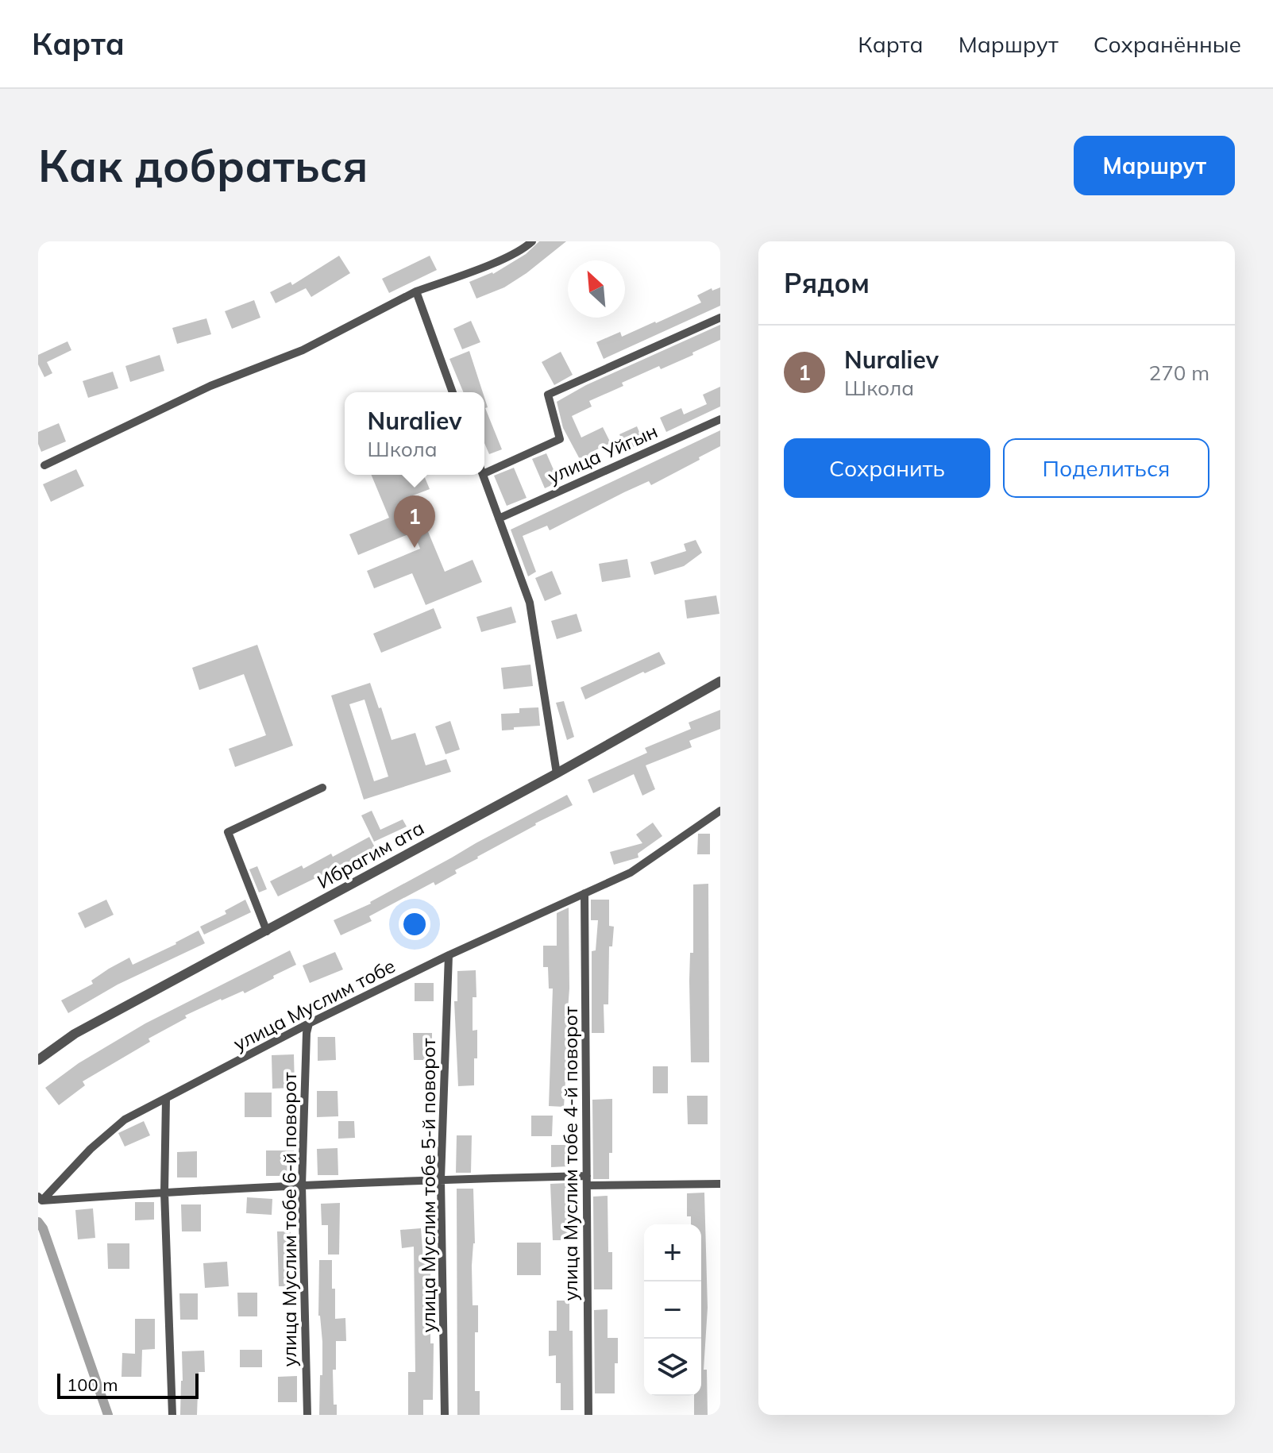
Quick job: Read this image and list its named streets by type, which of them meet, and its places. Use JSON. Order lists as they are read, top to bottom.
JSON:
{
  "streets": {
    "street": [
      "улица Уйгын",
      "Ибрагим ата",
      "улица Муслим тобе",
      "улица Муслим тобе 4-й поворот",
      "улица Муслим тобе 5-й поворот",
      "улица Муслим тобе 6-й поворот"
    ]
  },
  "crossings": [
    ["улица Муслим тобе", "улица Муслим тобе 4-й поворот"],
    ["улица Муслим тобе", "улица Муслим тобе 5-й поворот"],
    ["улица Муслим тобе", "улица Муслим тобе 6-й поворот"]
  ],
  "scale_bar": "100 m",
  "north": "top left",
  "page": {
    "header": "Карта",
    "nav": ["Карта", "Маршрут", "Сохранённые"],
    "buttons": [
      "Маршрут",
      ["Сохранить", "Поделиться"]
    ],
    "title": "Как добраться",
    "heading": "Рядом",
    "list": [
      {
        "mark": "1",
        "name": "Nuraliev",
        "note": "Школа",
        "value": "270 m"
      }
    ],
    "popup": ["Nuraliev", "Школа"],
    "pins": "1",
    "map_buttons": ["+", "−"],
    "scale": "100 m"
  }
}
